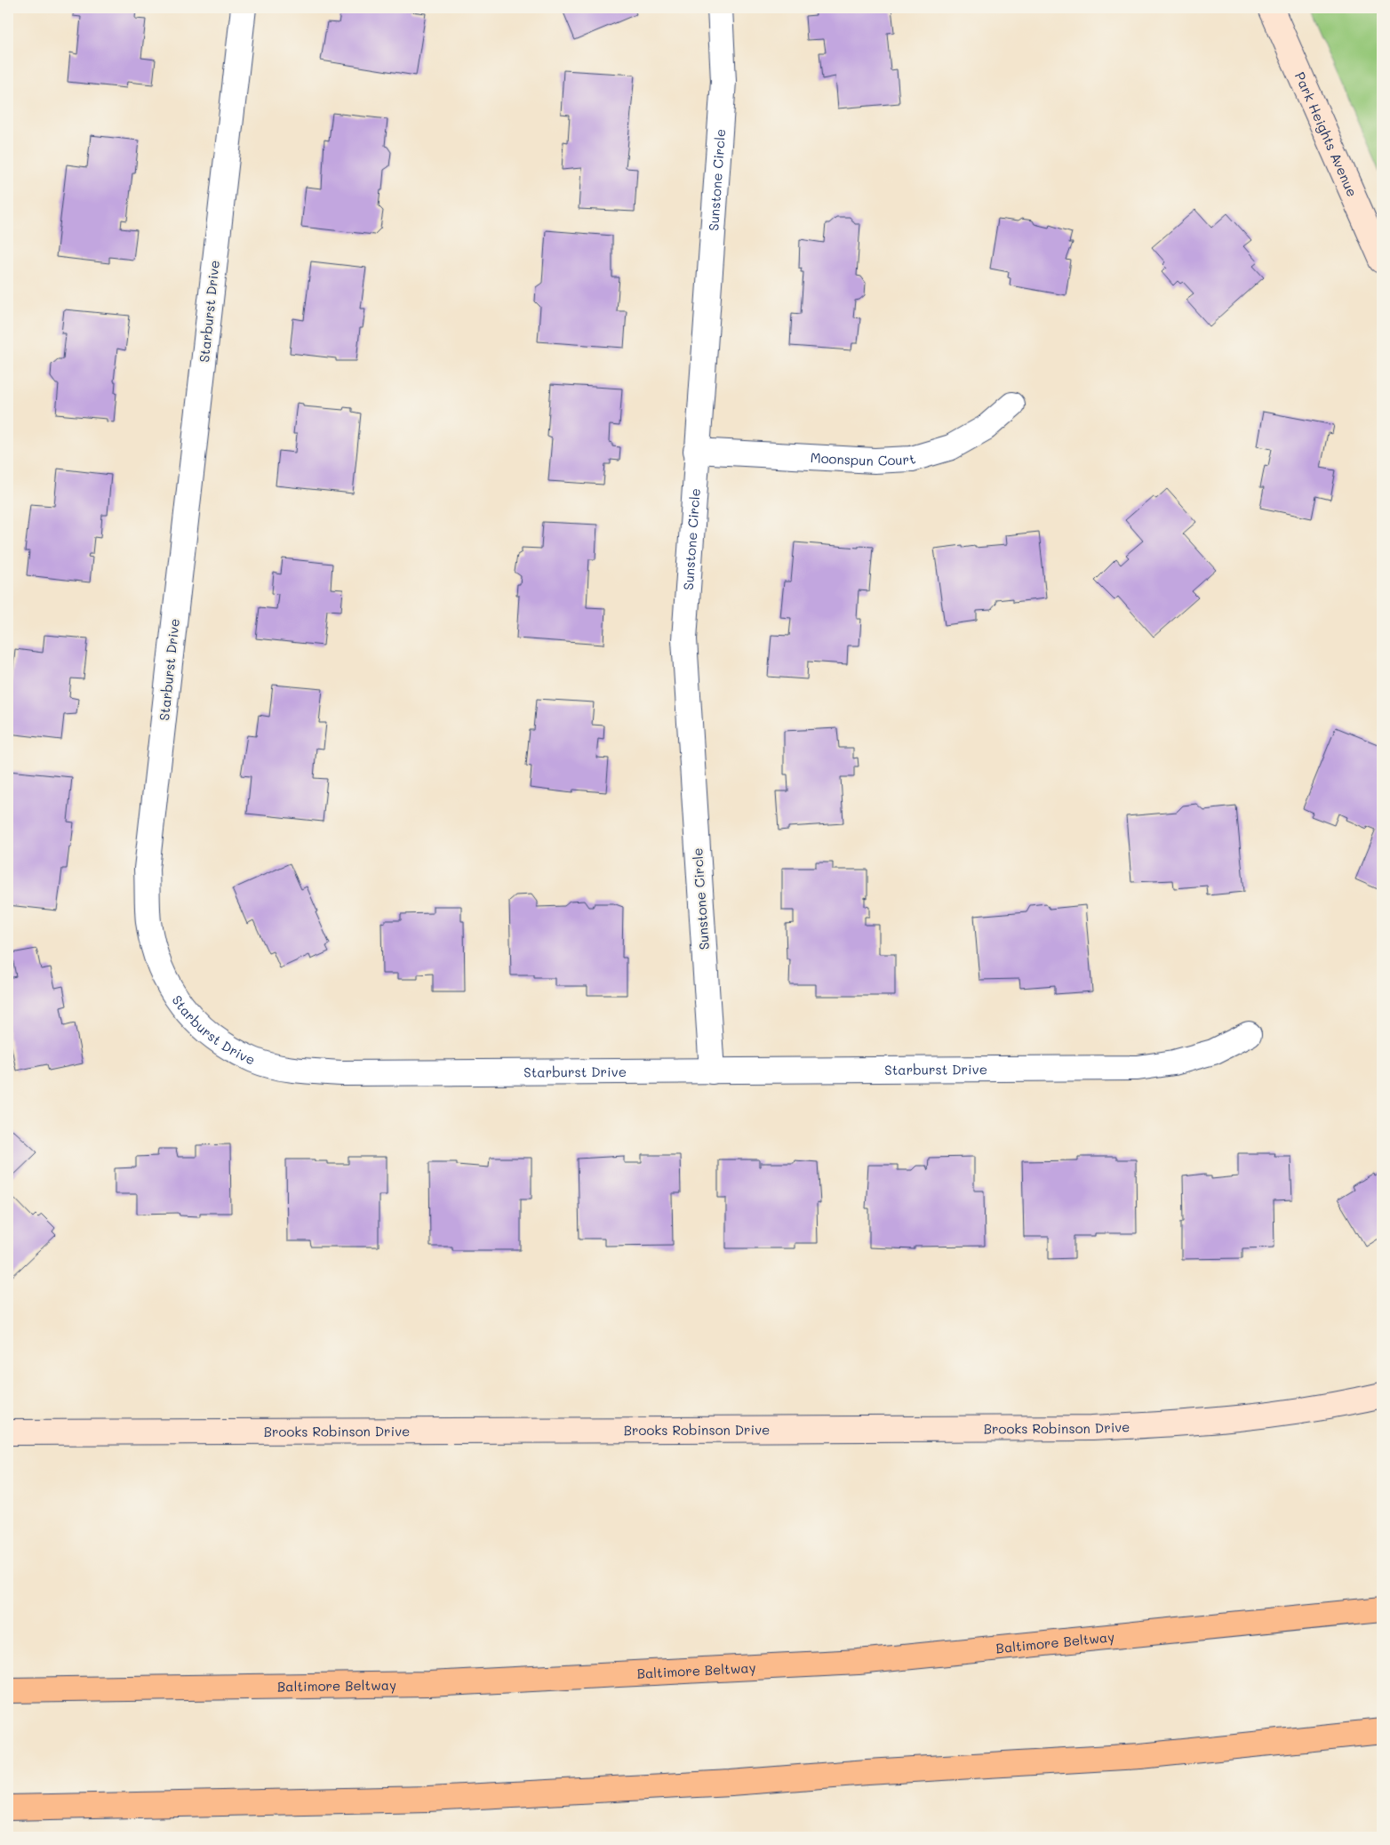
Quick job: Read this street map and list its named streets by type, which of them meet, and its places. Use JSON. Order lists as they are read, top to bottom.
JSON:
{
  "streets": {
    "highway": ["Baltimore Beltway"],
    "main road": ["Park Heights Avenue", "Brooks Robinson Drive"],
    "street": ["Sunstone Circle", "Starburst Drive", "Moonspun Court"]
  },
  "crossings": [
    ["Sunstone Circle", "Starburst Drive"],
    ["Sunstone Circle", "Moonspun Court"]
  ]
}
